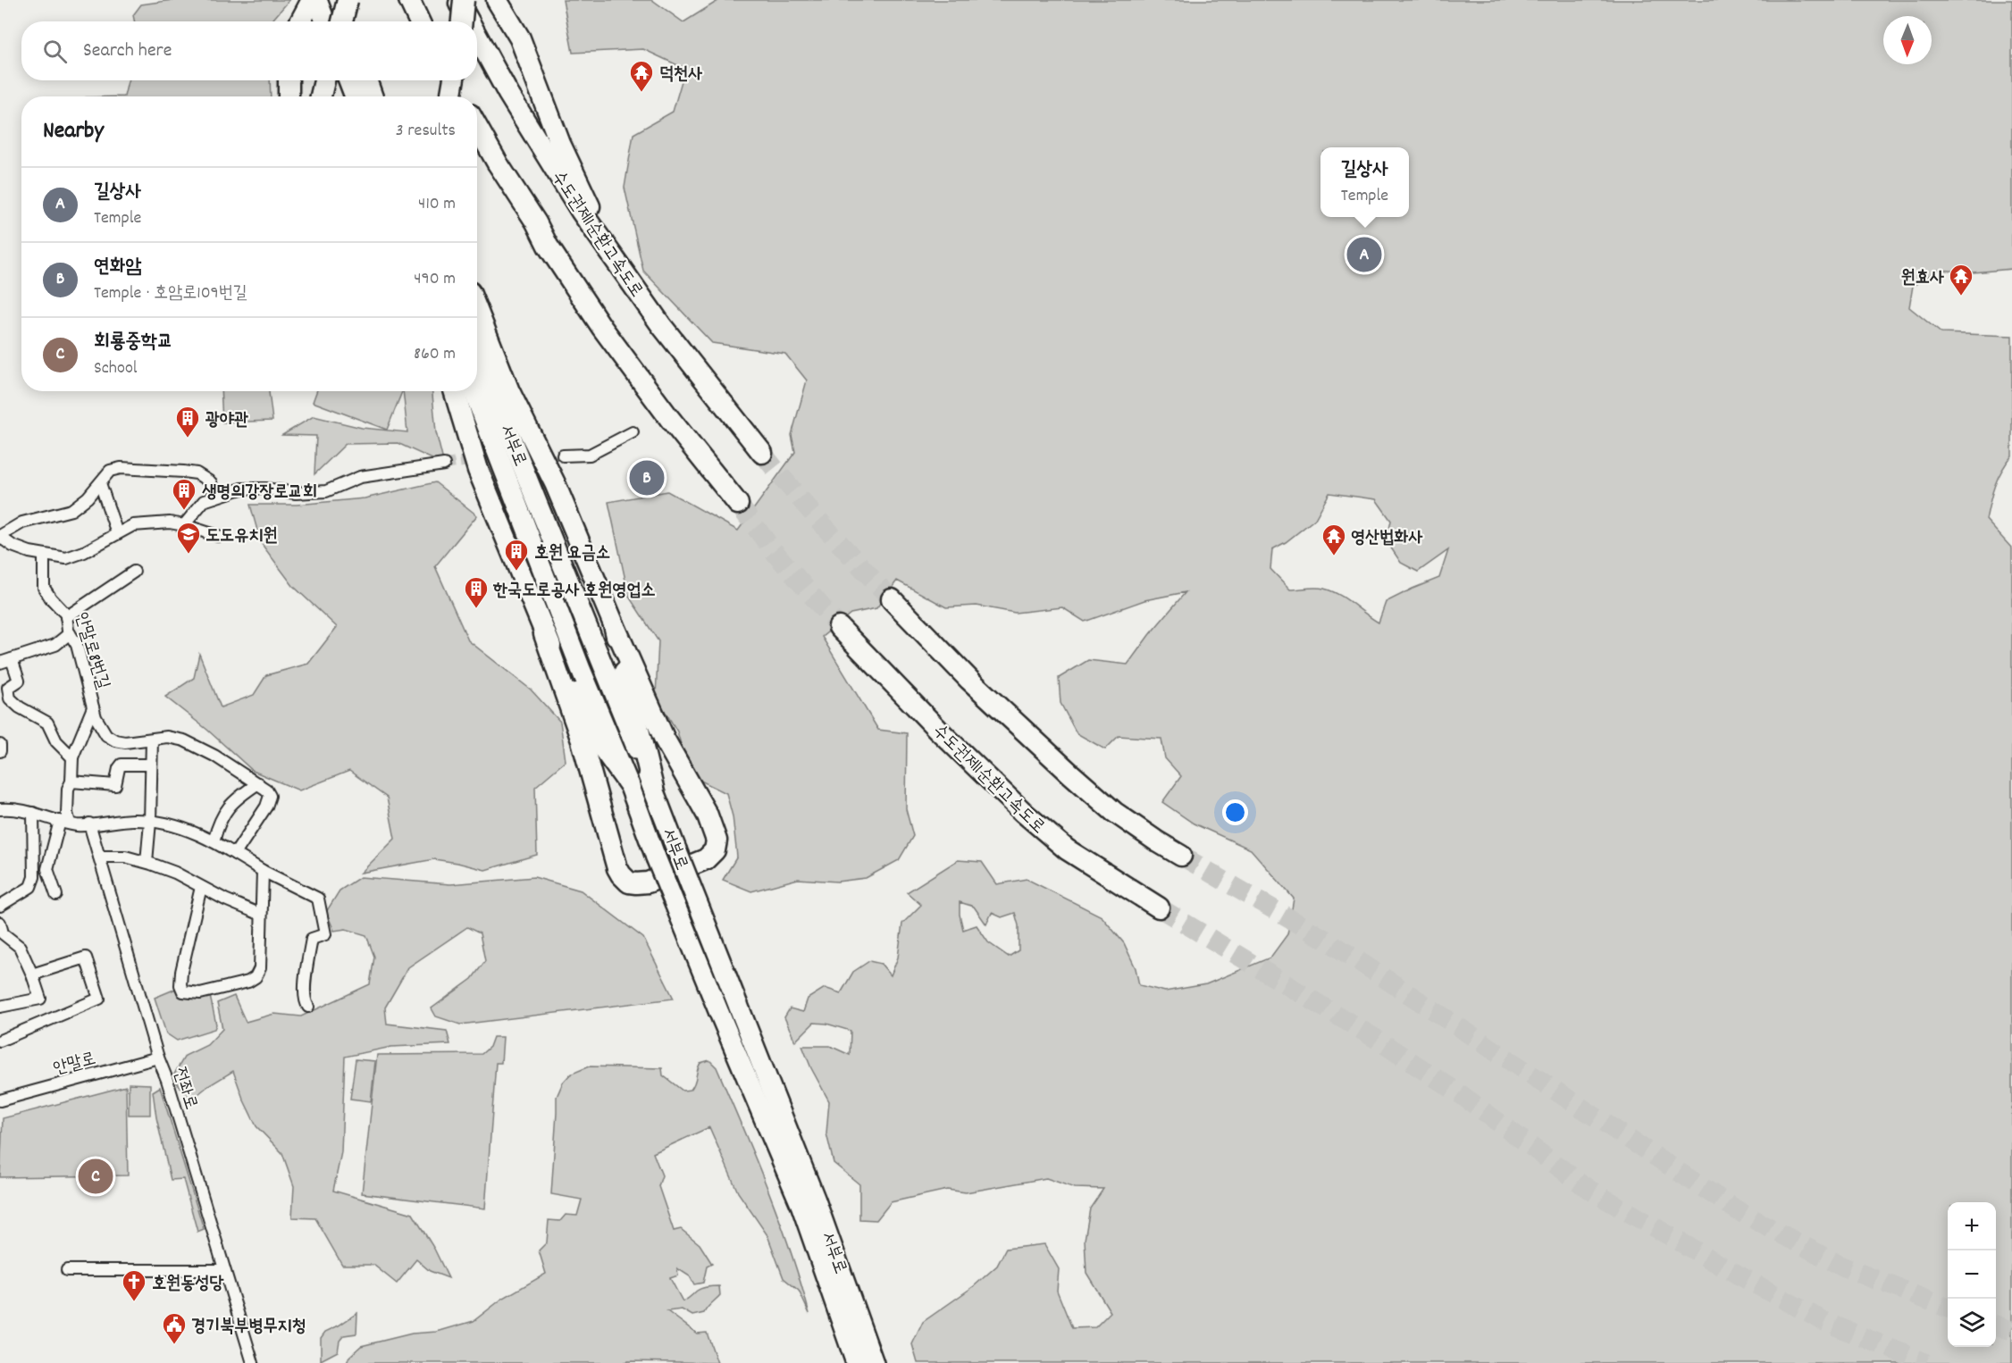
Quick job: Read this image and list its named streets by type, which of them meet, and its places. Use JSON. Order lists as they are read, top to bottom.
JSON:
{
  "streets": {
    "highway": ["수도권제1순환고속도로", "서부로"],
    "street": ["안말로8번길", "안말로", "전좌로"]
  },
  "crossings": [
    ["안말로", "전좌로"]
  ],
  "places": {
    "temple": ["덕천사", "원효사", "영산법화사"],
    "building": [
      "광야관",
      "생명의강장로교회",
      "호원 요금소",
      "한국도로공사 호원영업소"
    ],
    "school or university": ["도도유치원"],
    "church": ["호원동성당"],
    "public building": ["경기북부병무지청"]
  },
  "north": "bottom",
  "page": {
    "search": "Search here",
    "heading": ["Nearby", "3 results"],
    "popup": ["길상사", "Temple"],
    "list": [
      {
        "mark": "A",
        "name": "길상사",
        "note": "Temple",
        "value": "410 m"
      },
      {
        "mark": "B",
        "name": "연화암",
        "note": "Temple · 호암로109번길",
        "value": "490 m"
      },
      {
        "mark": "C",
        "name": "회룡중학교",
        "note": "School",
        "value": "860 m"
      }
    ],
    "pins": ["A", "B", "C"],
    "map_buttons": ["+", "−"]
  }
}
